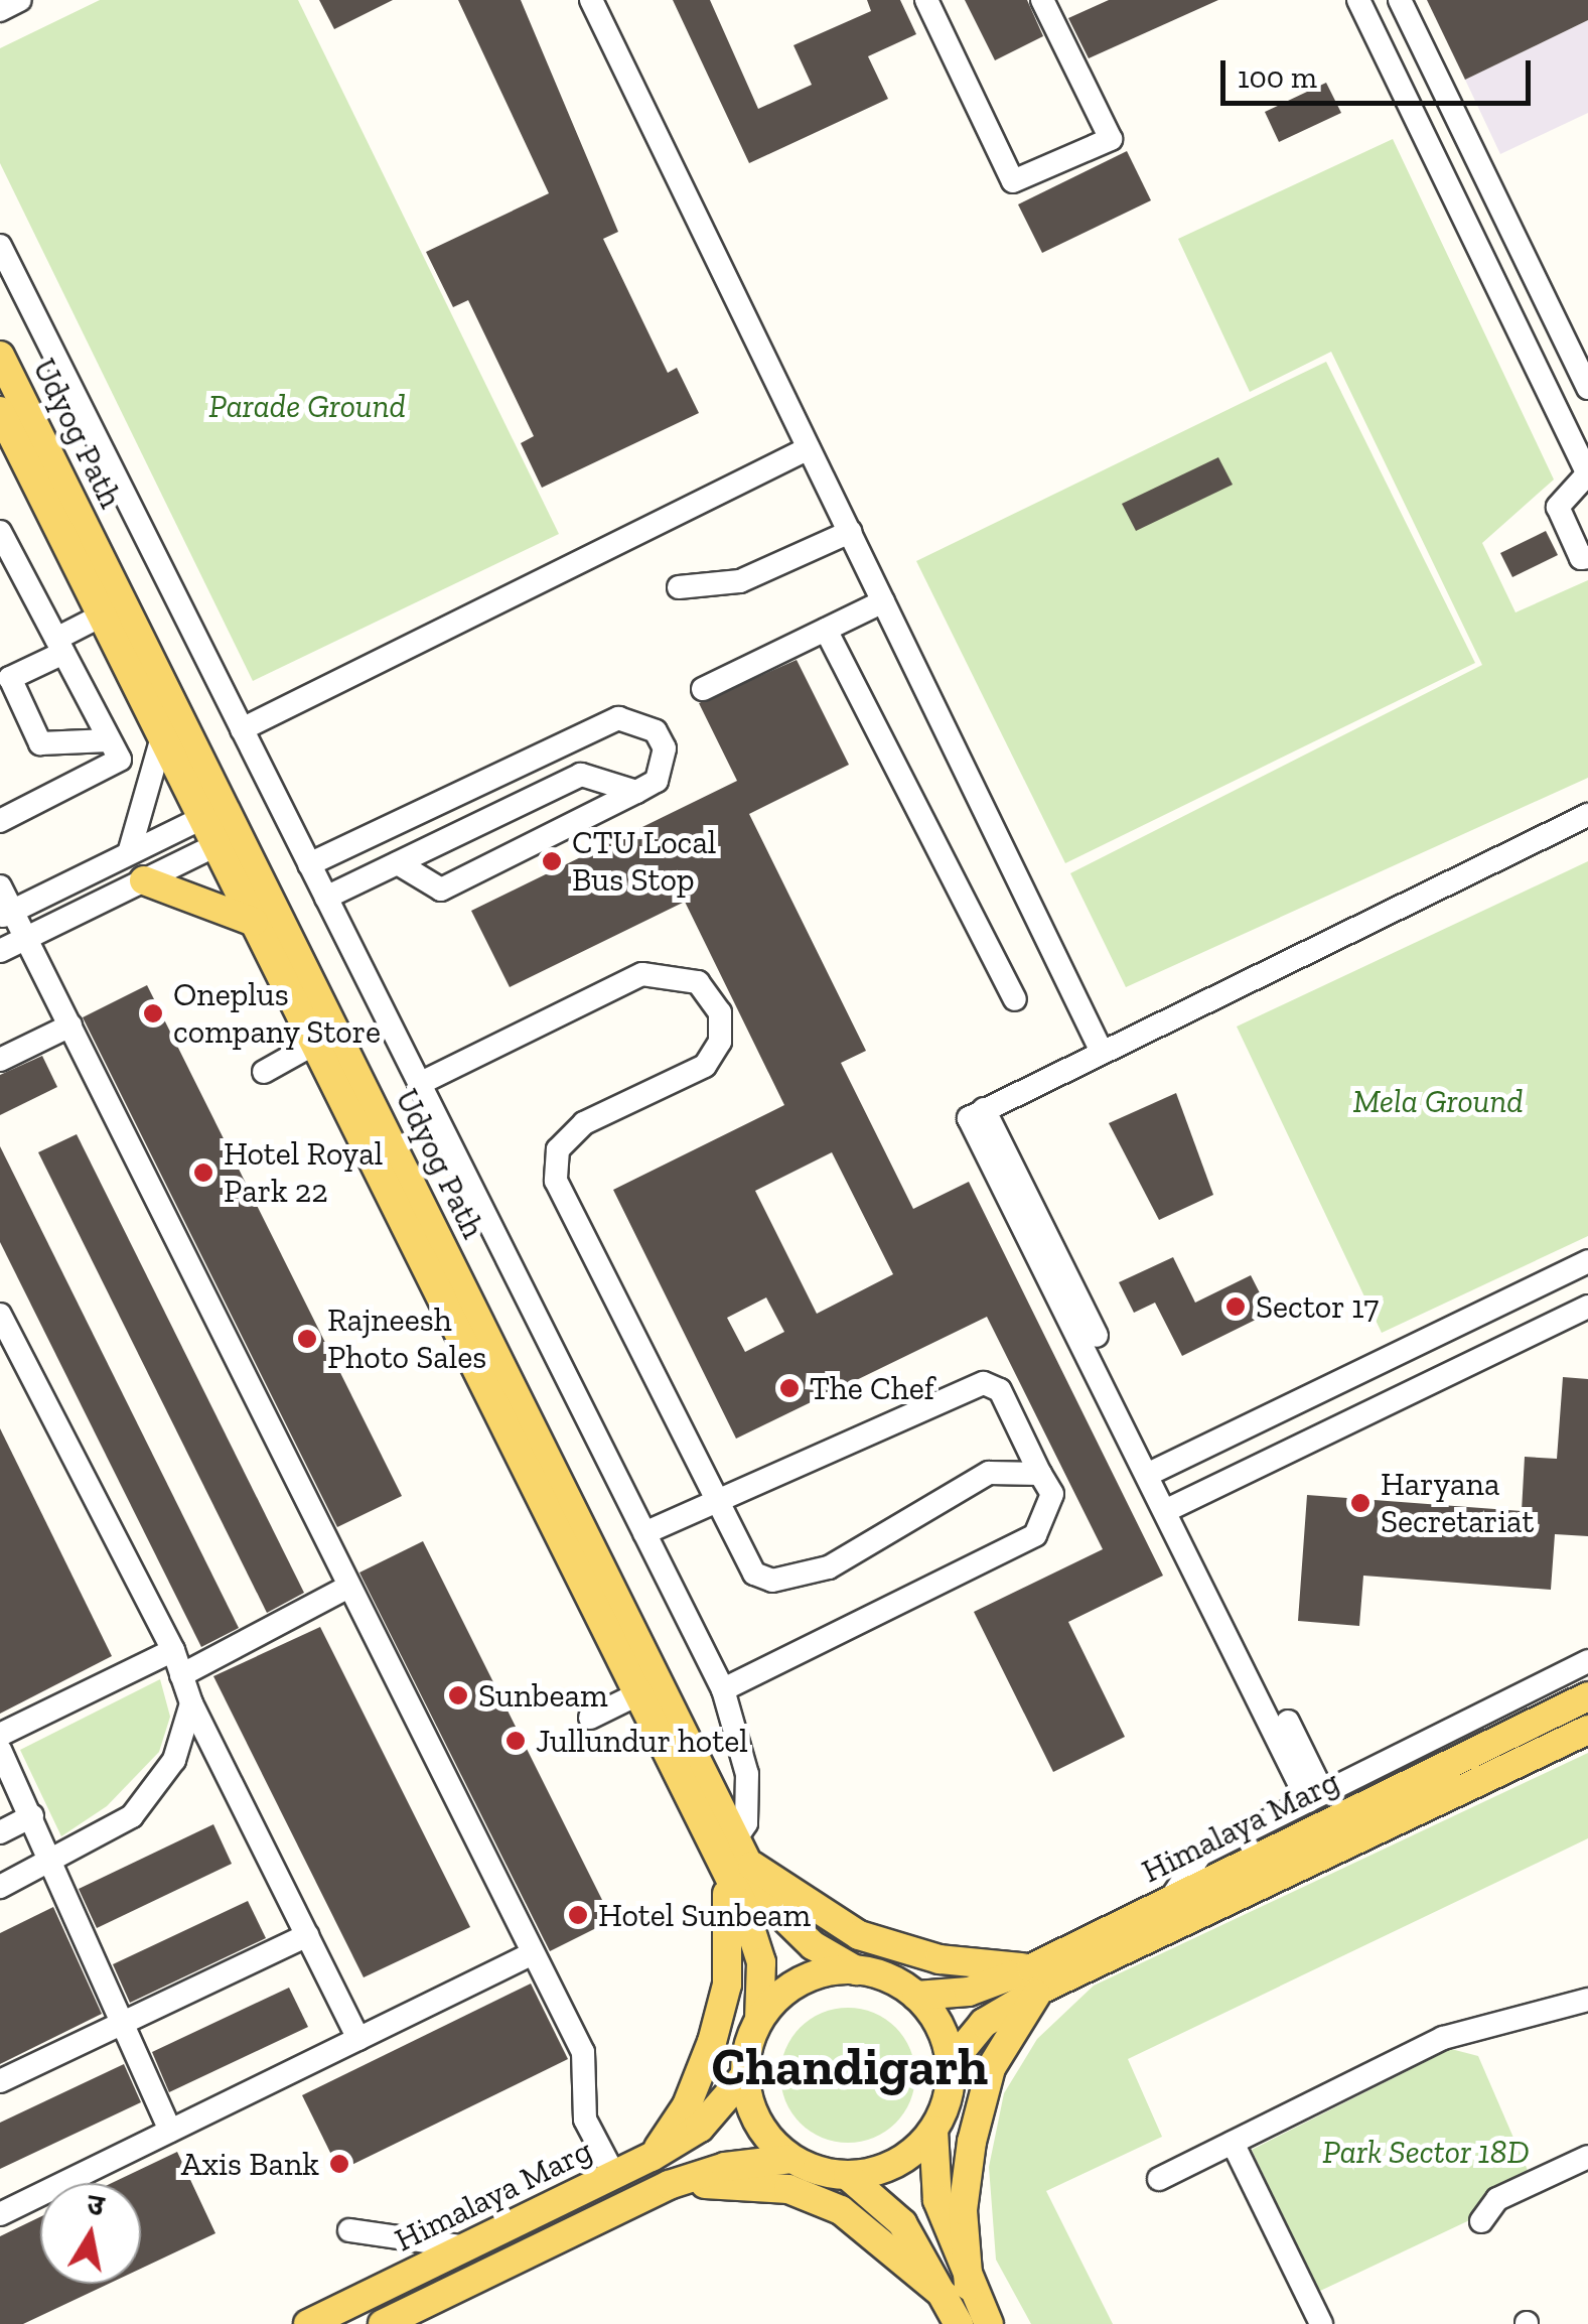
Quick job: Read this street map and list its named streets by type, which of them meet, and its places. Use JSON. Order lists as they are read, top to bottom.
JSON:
{
  "streets": {
    "main road": ["Udyog Path", "Himalaya Marg"]
  },
  "crossings": [
    ["Udyog Path", "Himalaya Marg"]
  ],
  "districts": ["Chandigarh"],
  "parks": ["Parade Ground", "Mela Ground", "Park Sector 18D"],
  "places": [
    "CTU Local Bus Stop",
    "Oneplus company Store",
    "Hotel Royal Park 22",
    "Sector 17",
    "Rajneesh Photo Sales",
    "The Chef",
    "Haryana Secretariat",
    "Sunbeam",
    "Jullundur hotel",
    "Hotel Sunbeam",
    "Axis Bank"
  ],
  "scale_bar": "100 m",
  "north": "top"
}
